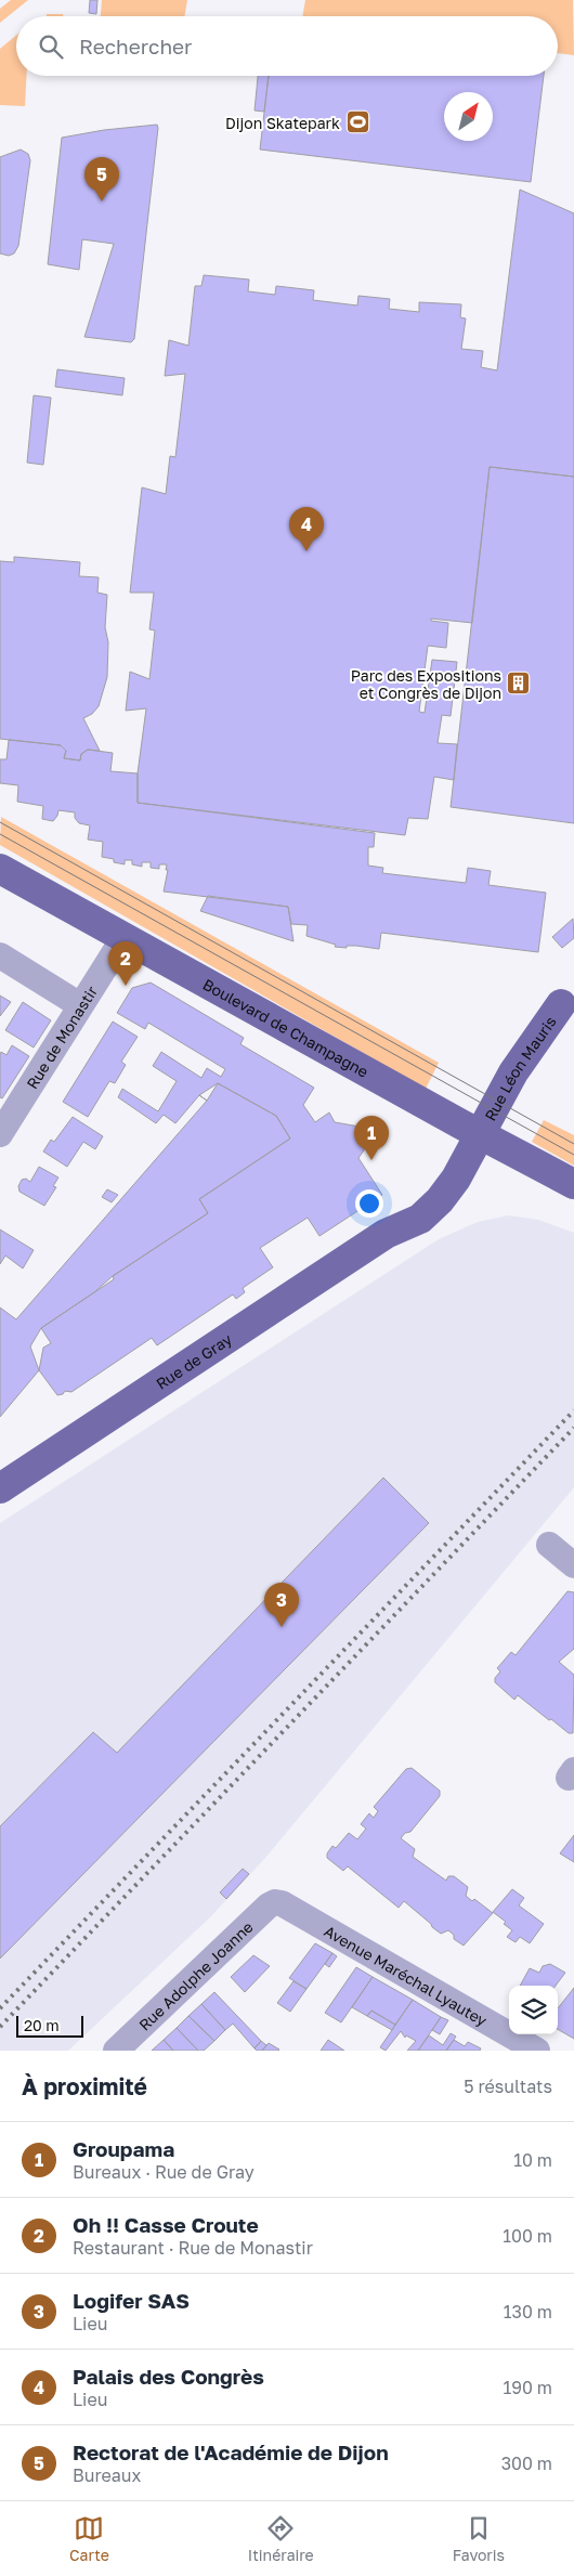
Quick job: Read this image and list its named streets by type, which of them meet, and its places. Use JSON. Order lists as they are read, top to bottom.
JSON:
{
  "streets": {
    "main road": ["Boulevard de Champagne", "Rue Léon Mauris", "Rue de Gray"],
    "street": ["Rue de Monastir", "Rue Adolphe Joanne", "Avenue Maréchal Lyautey"]
  },
  "crossings": [
    ["Boulevard de Champagne", "Rue de Monastir"],
    ["Boulevard de Champagne", "Rue Léon Mauris"],
    ["Boulevard de Champagne", "Rue de Gray"],
    ["Rue Léon Mauris", "Rue de Gray"],
    ["Rue Adolphe Joanne", "Avenue Maréchal Lyautey"]
  ],
  "places": {
    "sports": ["Dijon Skatepark"],
    "building": ["Parc des Expositions et Congrès de Dijon"]
  },
  "scale_bar": "20 m",
  "north": "top right",
  "page": {
    "search": "Rechercher",
    "pins": [
      "5",
      "4",
      "2",
      "1",
      "3"
    ],
    "scale": "20 m",
    "heading": ["À proximité", "5 résultats"],
    "list": [
      {
        "mark": "1",
        "name": "Groupama",
        "note": "Bureaux · Rue de Gray",
        "value": "10 m"
      },
      {
        "mark": "2",
        "name": "Oh !! Casse Croute",
        "note": "Restaurant · Rue de Monastir",
        "value": "100 m"
      },
      {
        "mark": "3",
        "name": "Logifer SAS",
        "note": "Lieu",
        "value": "130 m"
      },
      {
        "mark": "4",
        "name": "Palais des Congrès",
        "note": "Lieu",
        "value": "190 m"
      },
      {
        "mark": "5",
        "name": "Rectorat de l'Académie de Dijon",
        "note": "Bureaux",
        "value": "300 m"
      }
    ],
    "nav": ["Carte", "Itinéraire", "Favoris"]
  }
}
